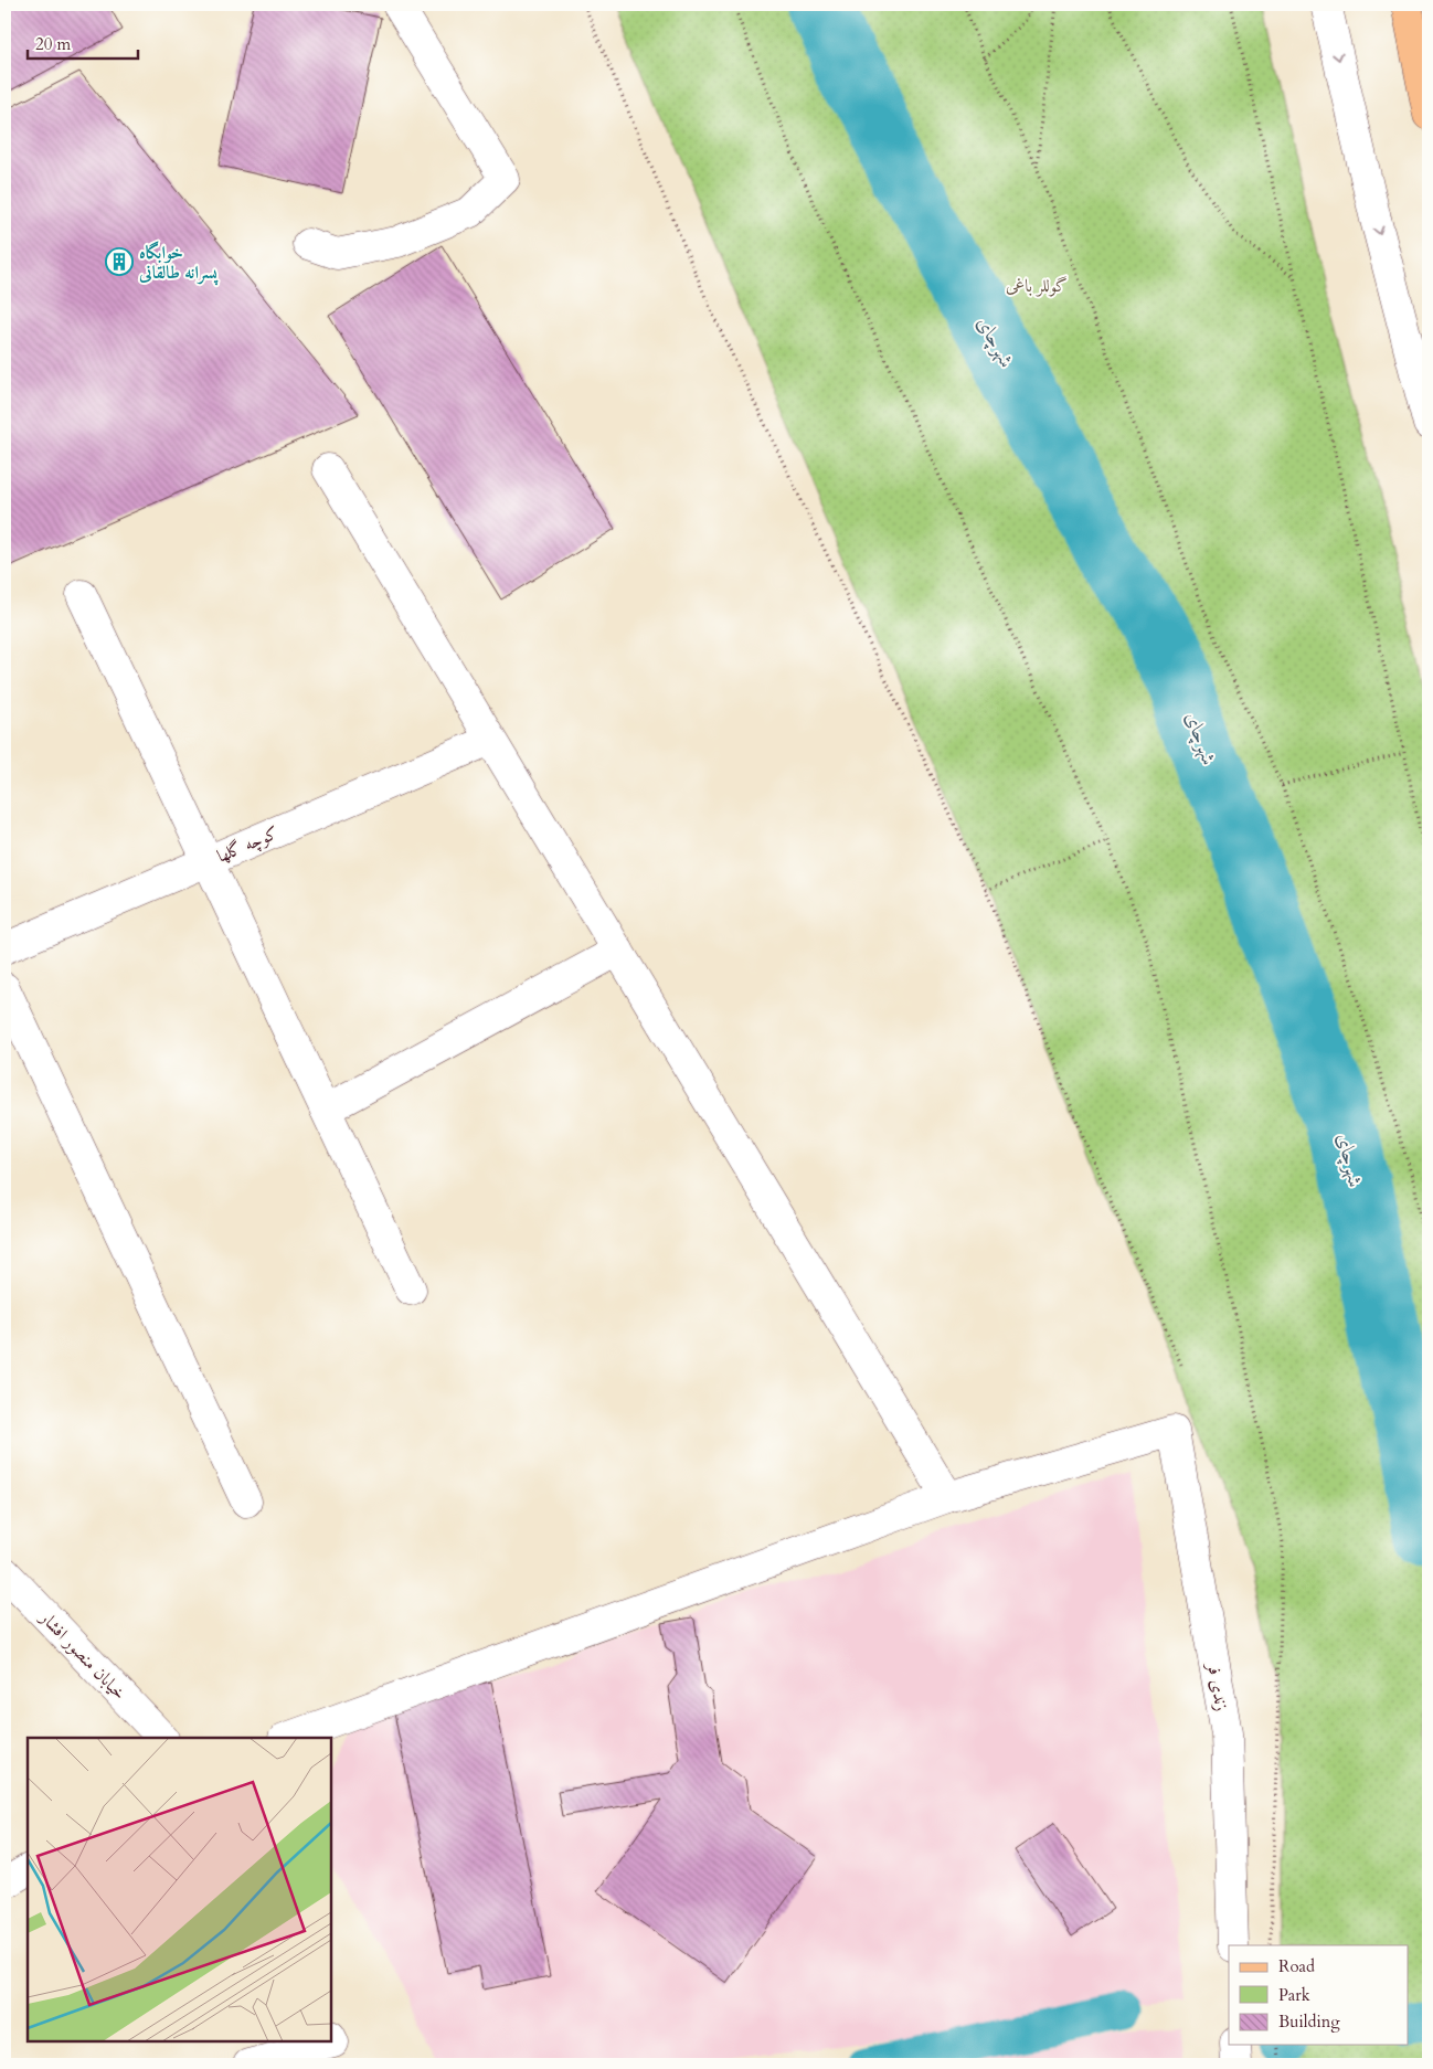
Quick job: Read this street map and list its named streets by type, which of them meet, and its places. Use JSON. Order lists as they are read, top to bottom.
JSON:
{
  "streets": {
    "street": ["کوچه گلها", "خیابان منصور افشار", "زندی فر"]
  },
  "water": ["شهرچای"],
  "parks": ["گوللر باغی"],
  "places": {
    "building": ["خوابگاه پسرانه طالقانی"]
  },
  "legend": ["Road", "Park", "Building"],
  "scale_bar": "20 m"
}
